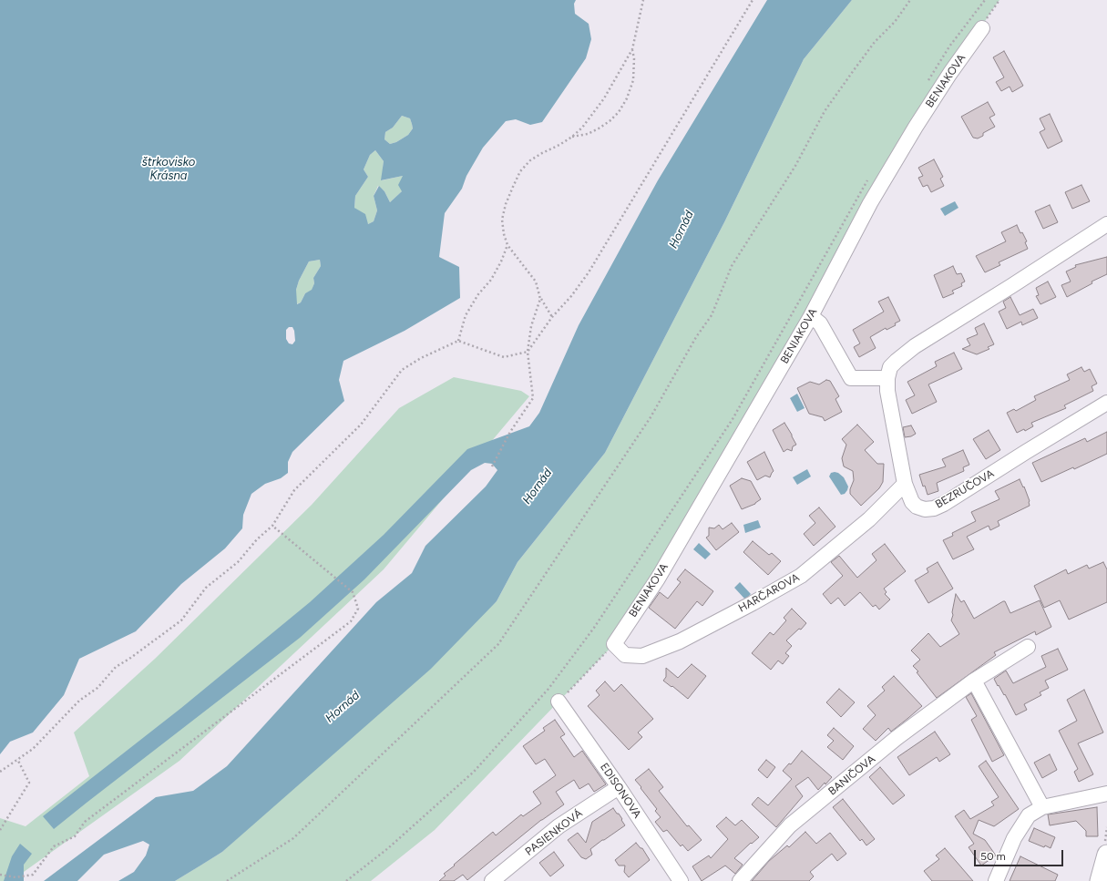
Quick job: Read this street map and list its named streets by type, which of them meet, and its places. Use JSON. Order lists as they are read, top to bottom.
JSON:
{
  "streets": {
    "street": [
      "BENIAKOVA",
      "BEZRUČOVA",
      "HARČAROVA",
      "BANIČOVA",
      "EDISONOVA",
      "PASIENKOVÁ"
    ]
  },
  "crossings": [
    ["BENIAKOVA", "HARČAROVA"],
    ["BEZRUČOVA", "HARČAROVA"],
    ["EDISONOVA", "PASIENKOVÁ"]
  ],
  "water": ["štrkovisko Krásna", "Hornád"],
  "scale_bar": "50 m"
}
